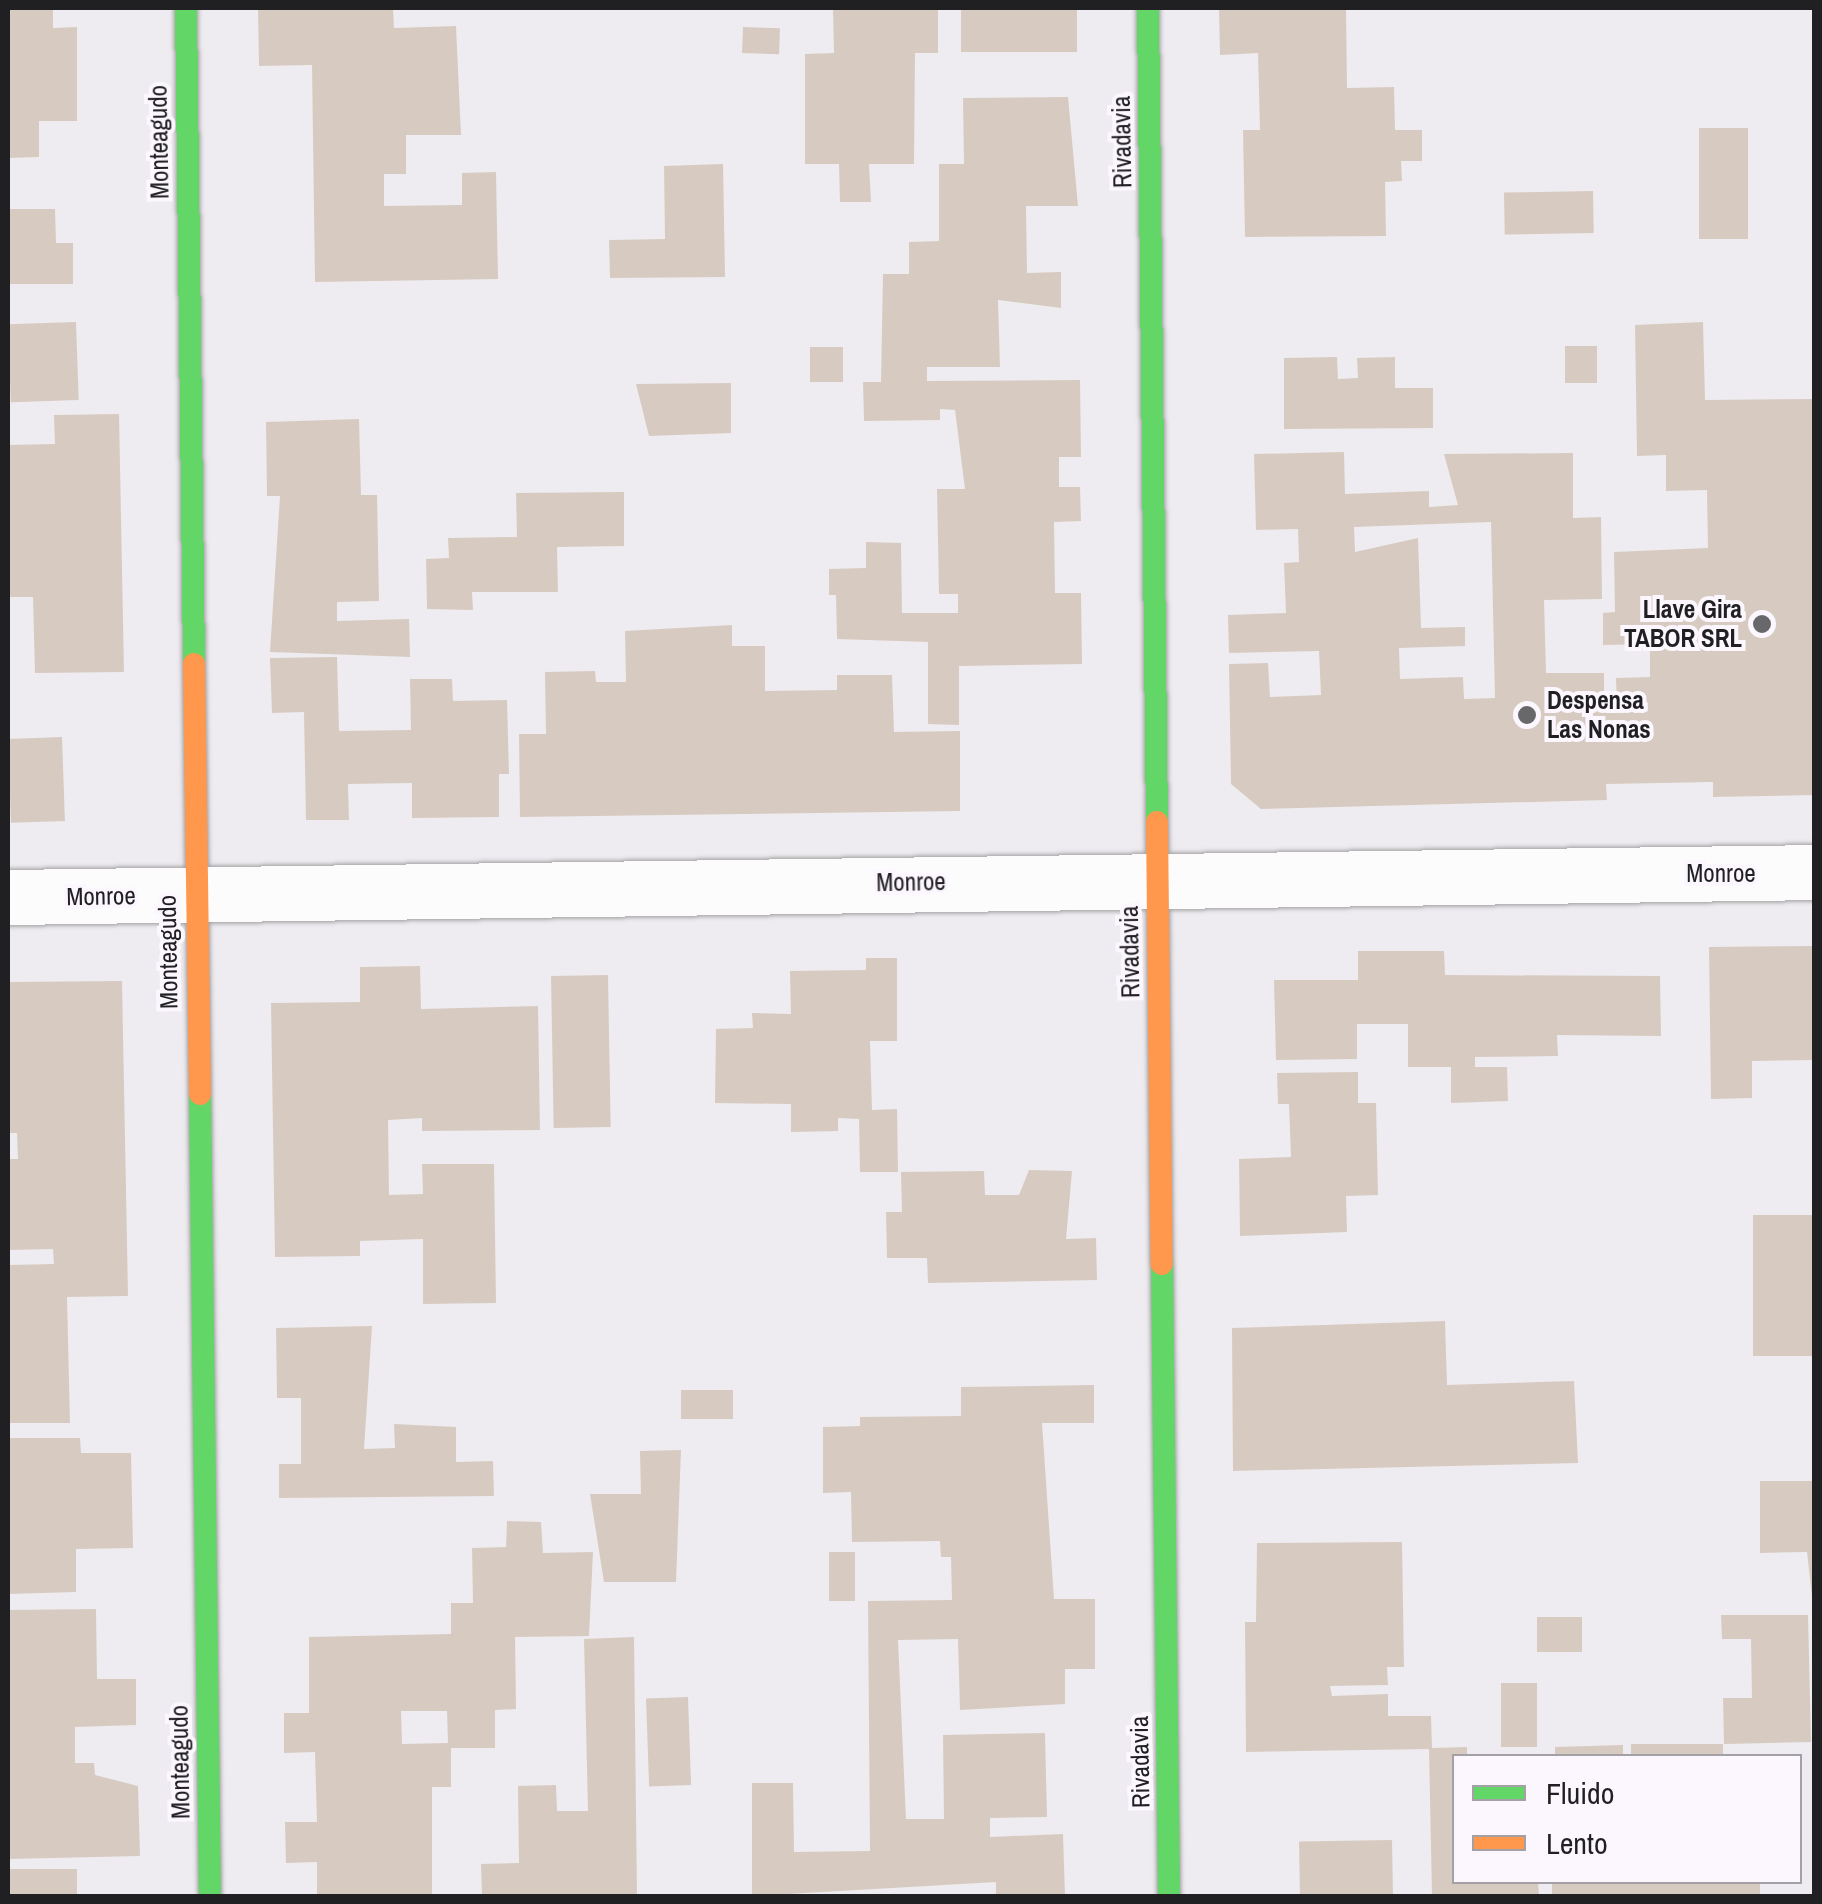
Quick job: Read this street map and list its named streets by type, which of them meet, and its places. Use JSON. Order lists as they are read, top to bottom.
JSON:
{
  "streets": {
    "street": ["Monteagudo", "Rivadavia", "Monroe"]
  },
  "crossings": [
    ["Monteagudo", "Monroe"],
    ["Rivadavia", "Monroe"]
  ],
  "places": ["Llave Gira TABOR SRL", "Despensa Las Nonas"],
  "legend": ["Fluido", "Lento"]
}
